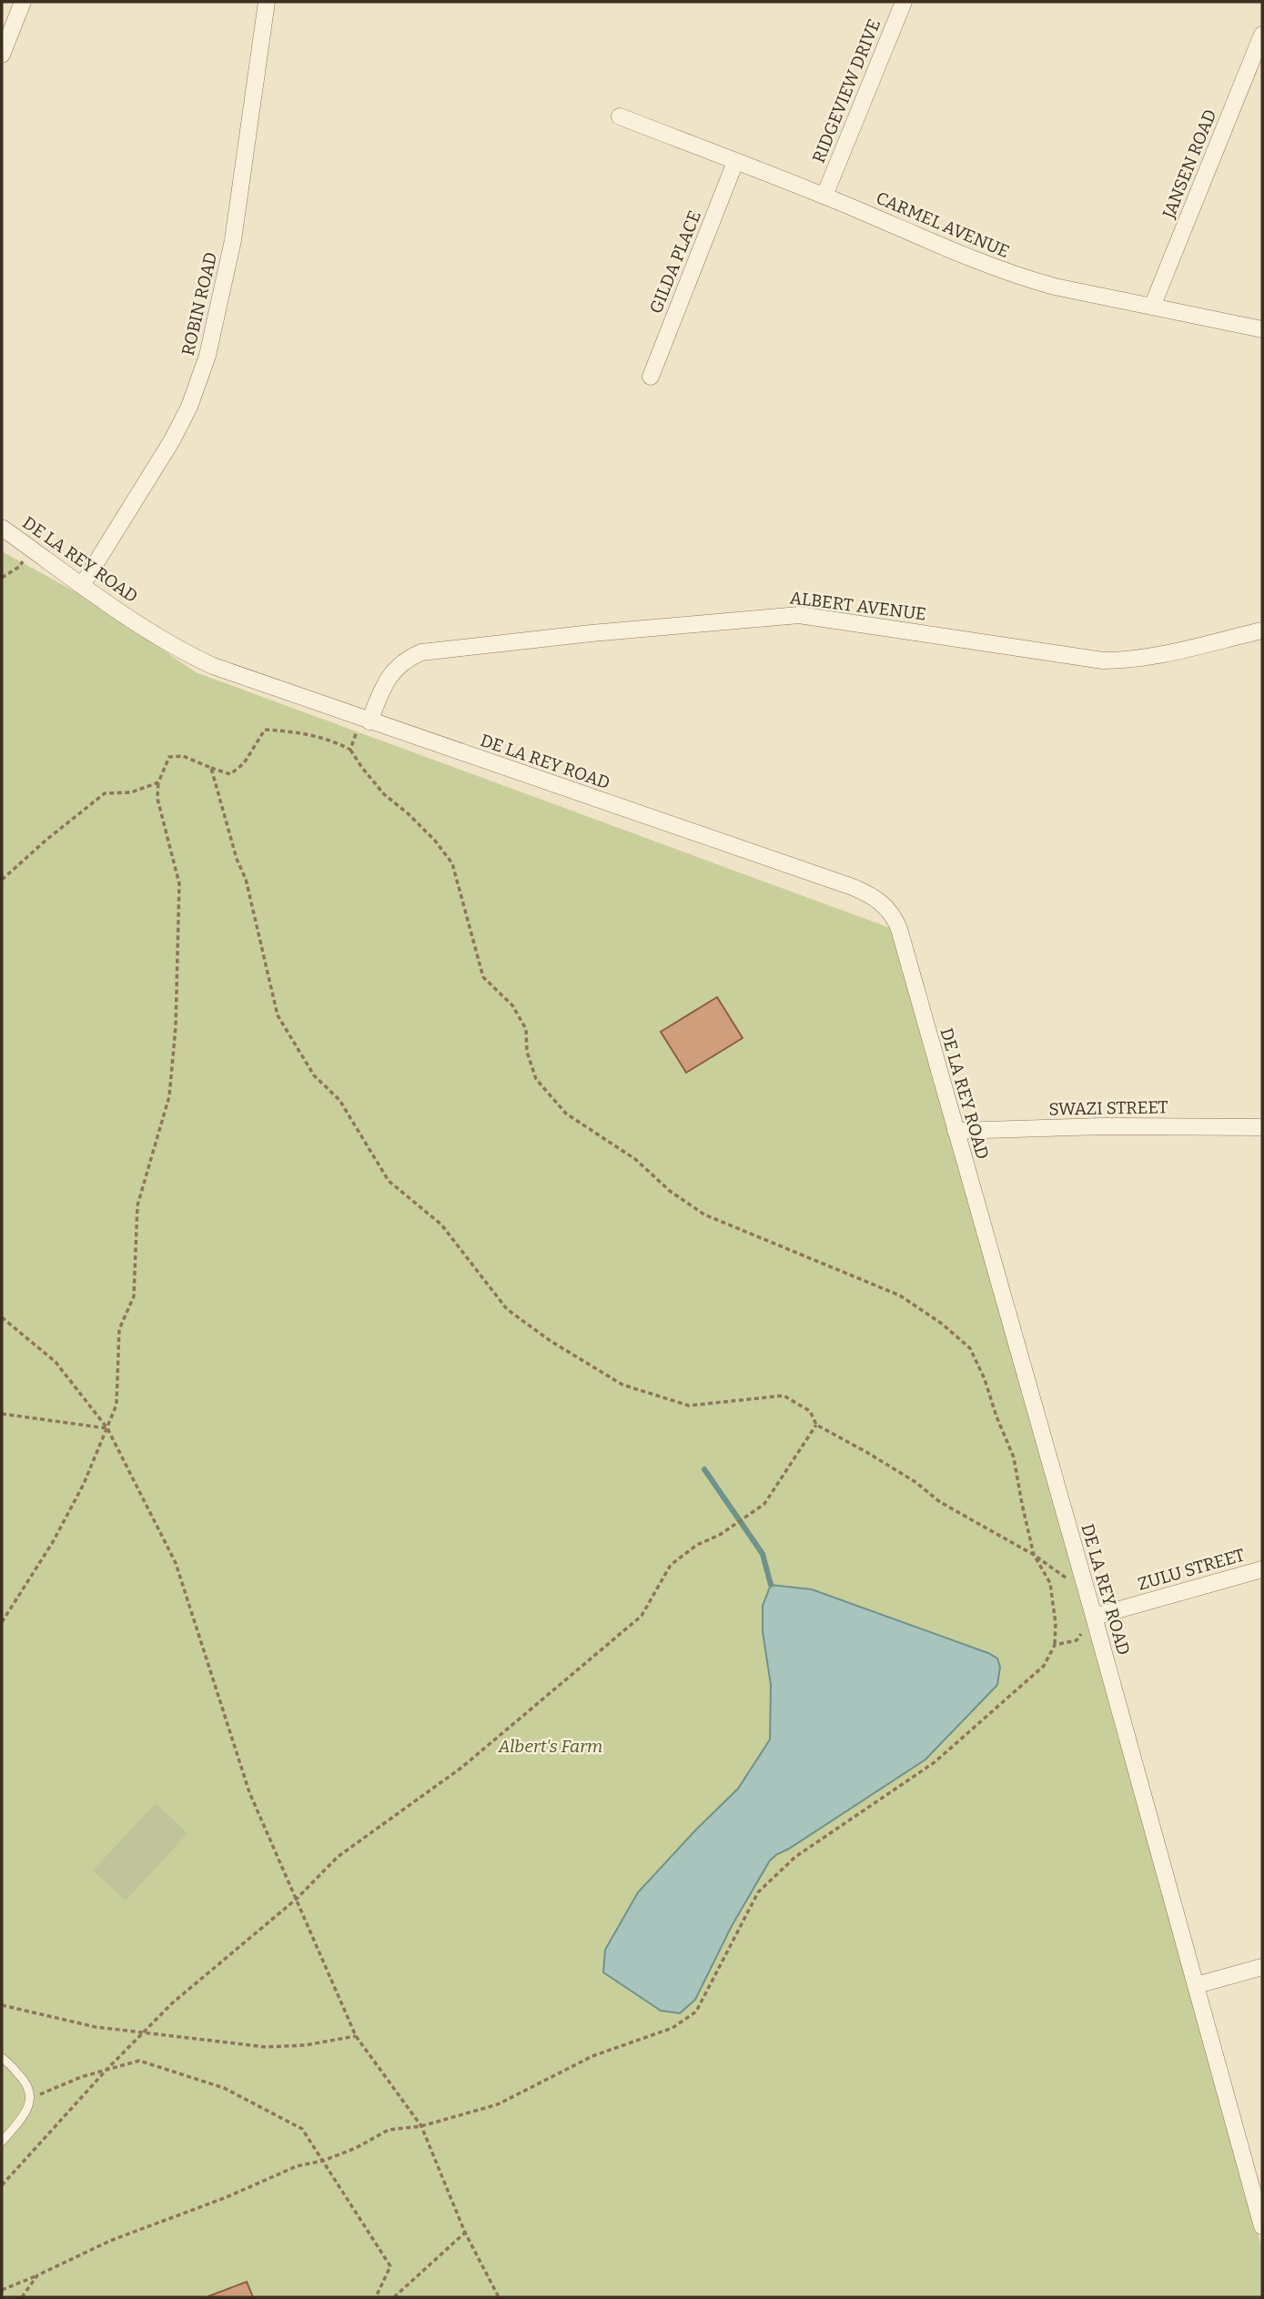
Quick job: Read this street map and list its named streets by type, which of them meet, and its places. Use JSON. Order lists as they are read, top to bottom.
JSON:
{
  "streets": {
    "street": [
      "RIDGEVIEW DRIVE",
      "JANSEN ROAD",
      "CARMEL AVENUE",
      "GILDA PLACE",
      "ROBIN ROAD",
      "DE LA REY ROAD",
      "ALBERT AVENUE",
      "SWAZI STREET",
      "ZULU STREET"
    ]
  },
  "crossings": [
    ["RIDGEVIEW DRIVE", "CARMEL AVENUE"],
    ["JANSEN ROAD", "CARMEL AVENUE"],
    ["CARMEL AVENUE", "GILDA PLACE"],
    ["ROBIN ROAD", "DE LA REY ROAD"],
    ["DE LA REY ROAD", "ALBERT AVENUE"],
    ["DE LA REY ROAD", "SWAZI STREET"],
    ["DE LA REY ROAD", "ZULU STREET"]
  ],
  "parks": ["Albert's Farm"]
}
